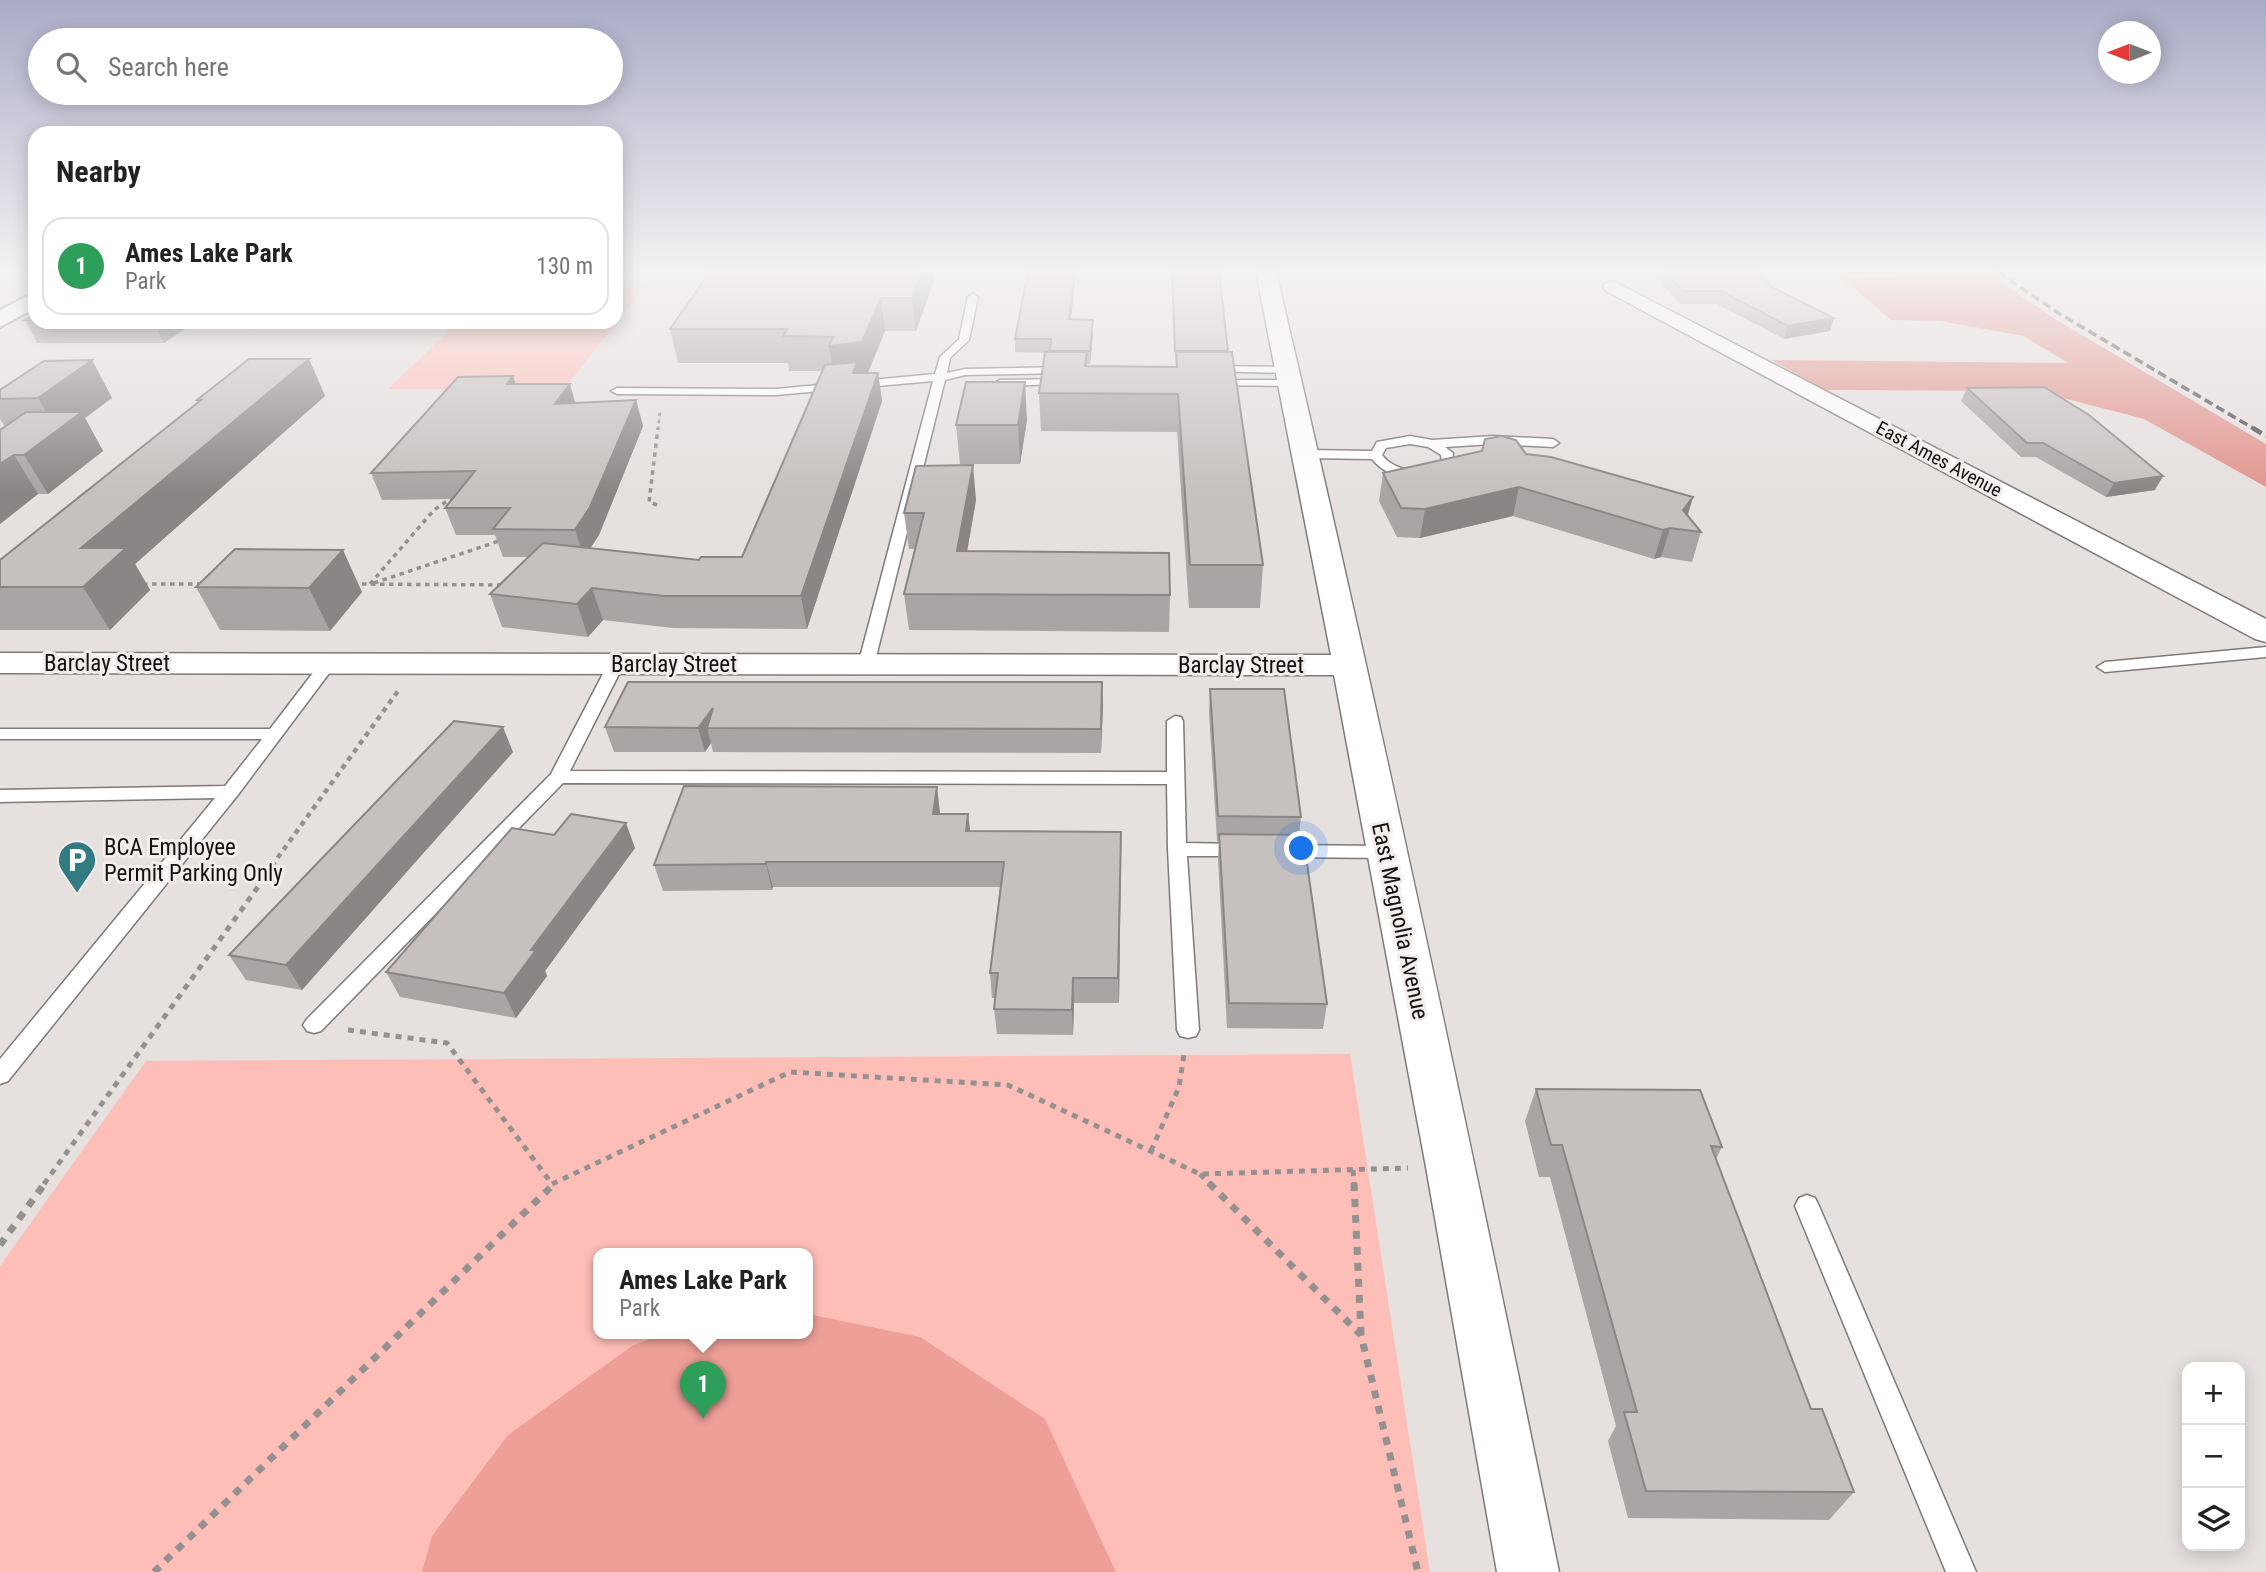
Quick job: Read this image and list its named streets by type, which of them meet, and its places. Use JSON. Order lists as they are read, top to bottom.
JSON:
{
  "streets": {
    "street": ["East Ames Avenue", "Barclay Street", "East Magnolia Avenue"]
  },
  "crossings": [
    ["Barclay Street", "East Magnolia Avenue"]
  ],
  "places": {
    "parking": ["BCA Employee Permit Parking Only"]
  },
  "north": "left",
  "page": {
    "search": "Search here",
    "heading": "Nearby",
    "list": [
      {
        "mark": "1",
        "name": "Ames Lake Park",
        "note": "Park",
        "value": "130 m"
      }
    ],
    "popup": ["Ames Lake Park", "Park"],
    "pins": "1",
    "map_buttons": ["+", "−"]
  }
}
